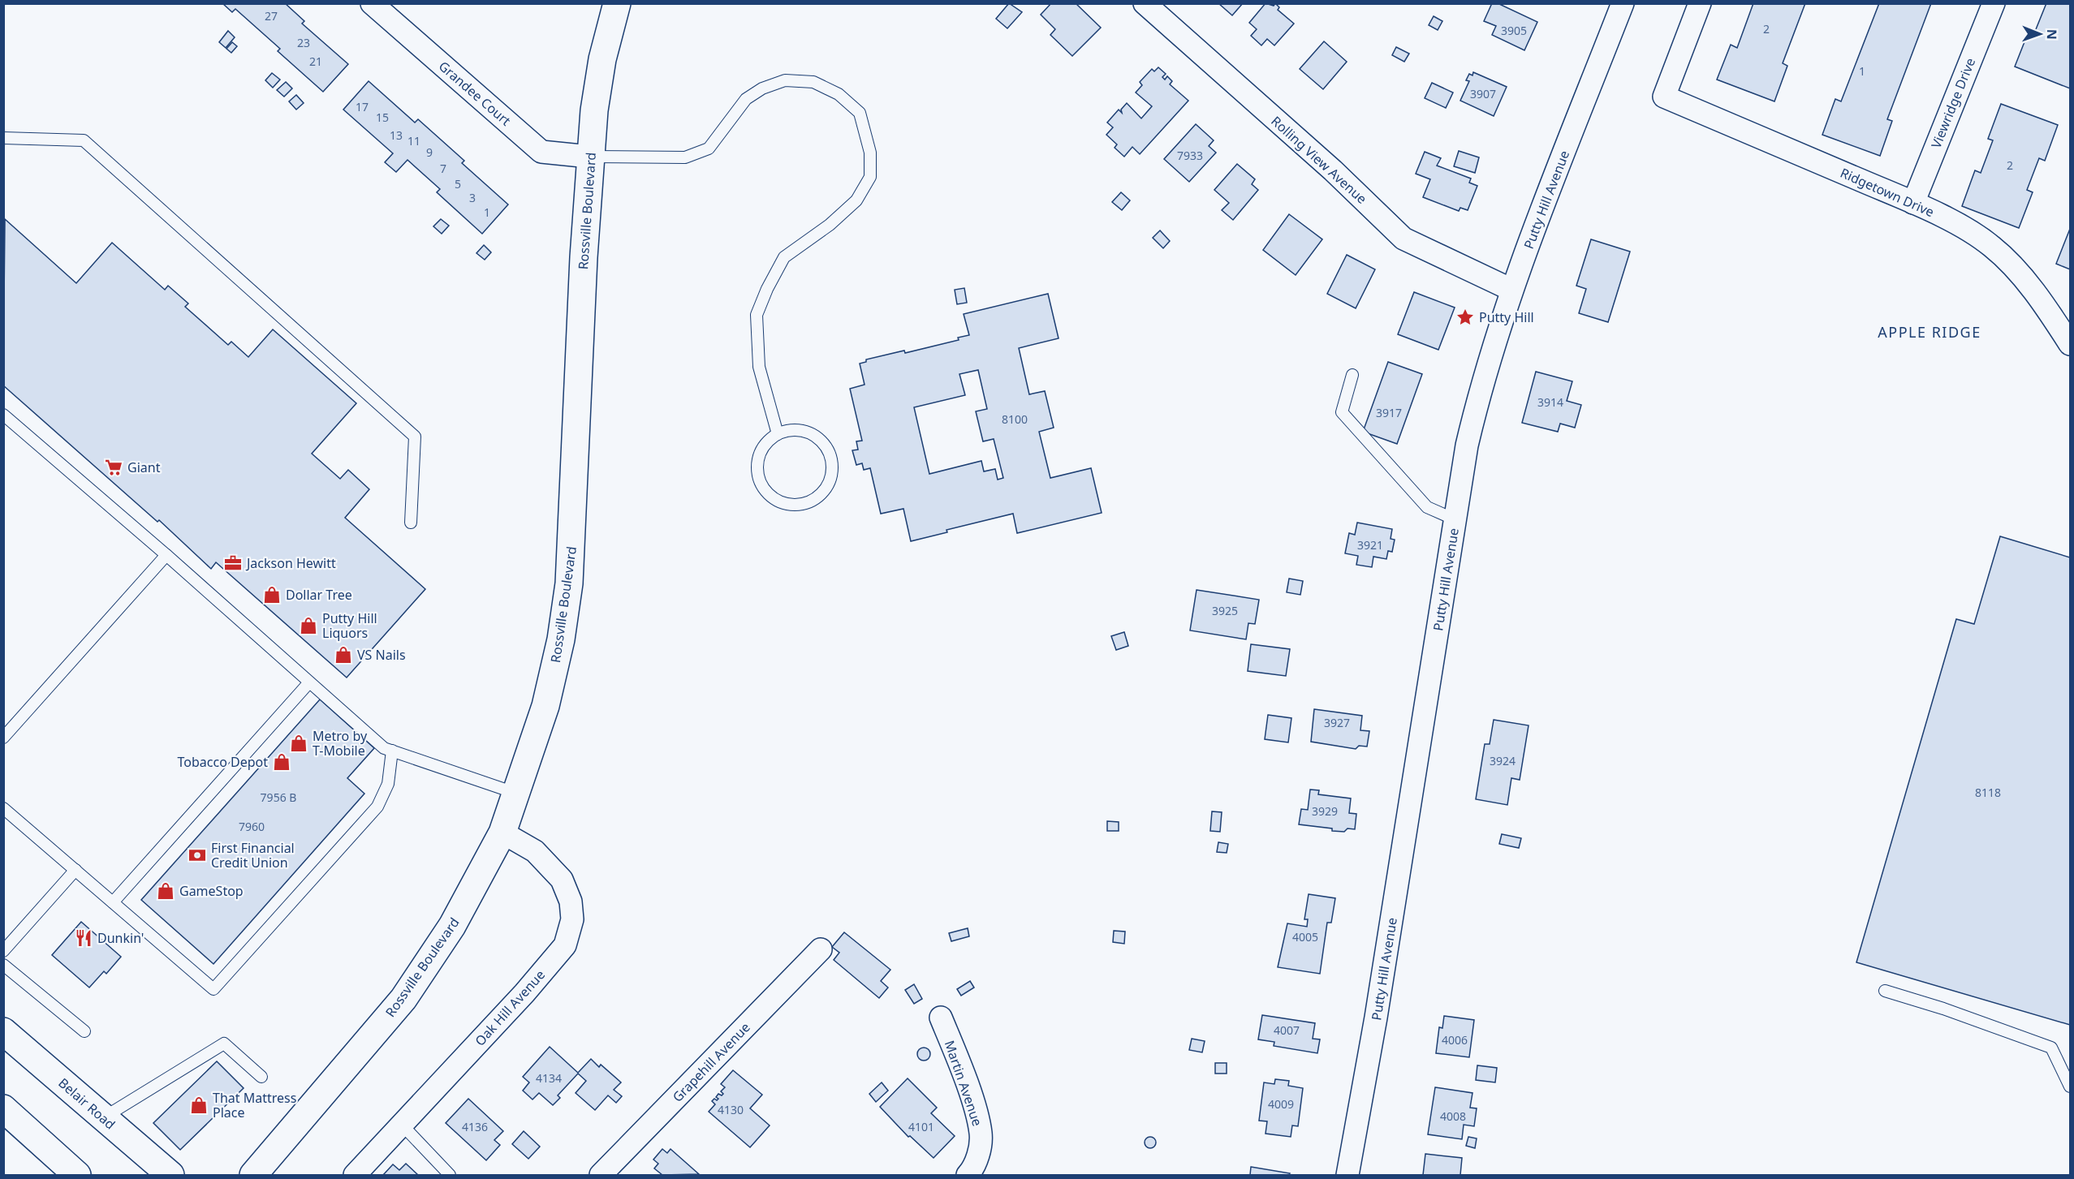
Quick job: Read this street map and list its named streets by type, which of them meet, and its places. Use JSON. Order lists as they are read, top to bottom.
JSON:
{
  "streets": {
    "main road": ["Rossville Boulevard", "Belair Road"],
    "street": [
      "Grandee Court",
      "Viewridge Drive",
      "Rolling View Avenue",
      "Ridgetown Drive",
      "Putty Hill Avenue",
      "Oak Hill Avenue",
      "Grapehill Avenue",
      "Martin Avenue"
    ]
  },
  "crossings": [
    ["Grandee Court", "Rossville Boulevard"],
    ["Viewridge Drive", "Ridgetown Drive"],
    ["Rolling View Avenue", "Putty Hill Avenue"],
    ["Rossville Boulevard", "Oak Hill Avenue"]
  ],
  "districts": ["APPLE RIDGE"],
  "places": {
    "place": ["Putty Hill"],
    "supermarket": ["Giant"],
    "office": ["Jackson Hewitt"],
    "shop": [
      "Dollar Tree",
      "Putty Hill Liquors",
      "VS Nails",
      "Metro by T-Mobile",
      "Tobacco Depot",
      "GameStop",
      "That Mattress Place"
    ],
    "bank": ["First Financial Credit Union"],
    "restaurant": ["Dunkin'"]
  },
  "house_numbers": [
    "27",
    "2",
    "3905",
    "23",
    "21",
    "1",
    "3907",
    "17",
    "15",
    "13",
    "11",
    "9",
    "7933",
    "2",
    "7",
    "5",
    "3",
    "1",
    "3914",
    "3917",
    "8100",
    "3921",
    "3925",
    "3927",
    "3924",
    "8118",
    "7956 B",
    "3929",
    "7960",
    "4005",
    "4007",
    "4006",
    "4134",
    "4009",
    "4130",
    "4008",
    "4136",
    "4101"
  ],
  "north": "right"
}
